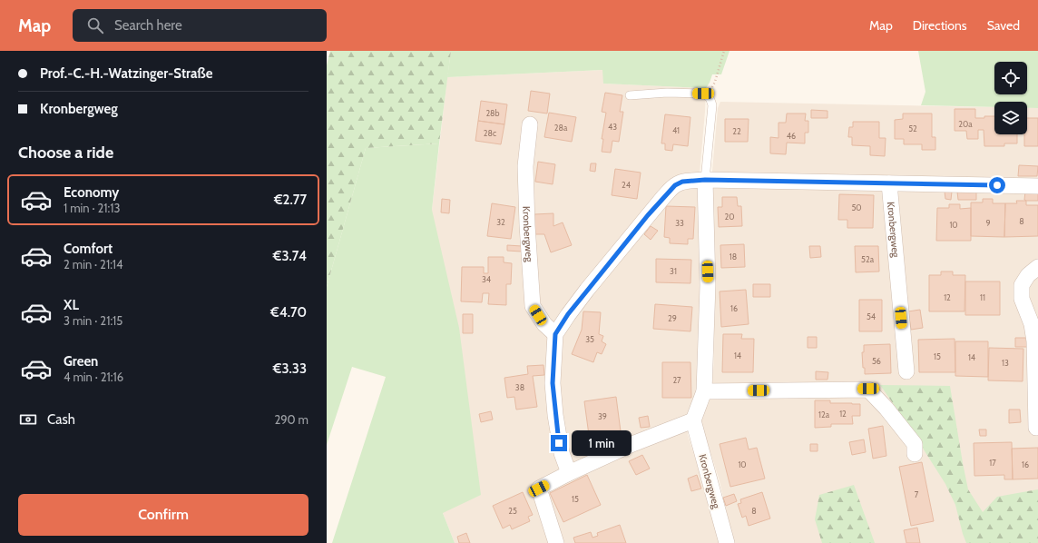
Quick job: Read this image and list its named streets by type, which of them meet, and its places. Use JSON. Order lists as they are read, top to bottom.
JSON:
{
  "streets": {
    "street": ["Kronbergweg"]
  },
  "house_numbers": [
    "28b",
    "20a",
    "43",
    "28a",
    "52",
    "41",
    "22",
    "28c",
    "46",
    "24",
    "50",
    "20",
    "8",
    "32",
    "33",
    "9",
    "10",
    "18",
    "52a",
    "31",
    "34",
    "12",
    "11",
    "16",
    "54",
    "29",
    "35",
    "14",
    "15",
    "14",
    "56",
    "13",
    "27",
    "38",
    "12",
    "12a",
    "39",
    "17",
    "10",
    "16",
    "7",
    "15",
    "25",
    "8"
  ],
  "page": {
    "header": "Map",
    "search": "Search here",
    "nav": ["Map", "Directions", "Saved"],
    "banner": ["Prof.-C.-H.-Watzinger-Straße", "Kronbergweg"],
    "heading": "Choose a ride",
    "list": [
      {
        "name": "Economy",
        "note": "1 min · 21:13",
        "value": "€2.77"
      },
      {
        "name": "Comfort",
        "note": "2 min · 21:14",
        "value": "€3.74"
      },
      {
        "name": "XL",
        "note": "3 min · 21:15",
        "value": "€4.70"
      },
      {
        "name": "Green",
        "note": "4 min · 21:16",
        "value": "€3.33"
      }
    ],
    "pay": ["Cash", "290 m"],
    "bubble": "1 min",
    "buttons": "Confirm"
  }
}
